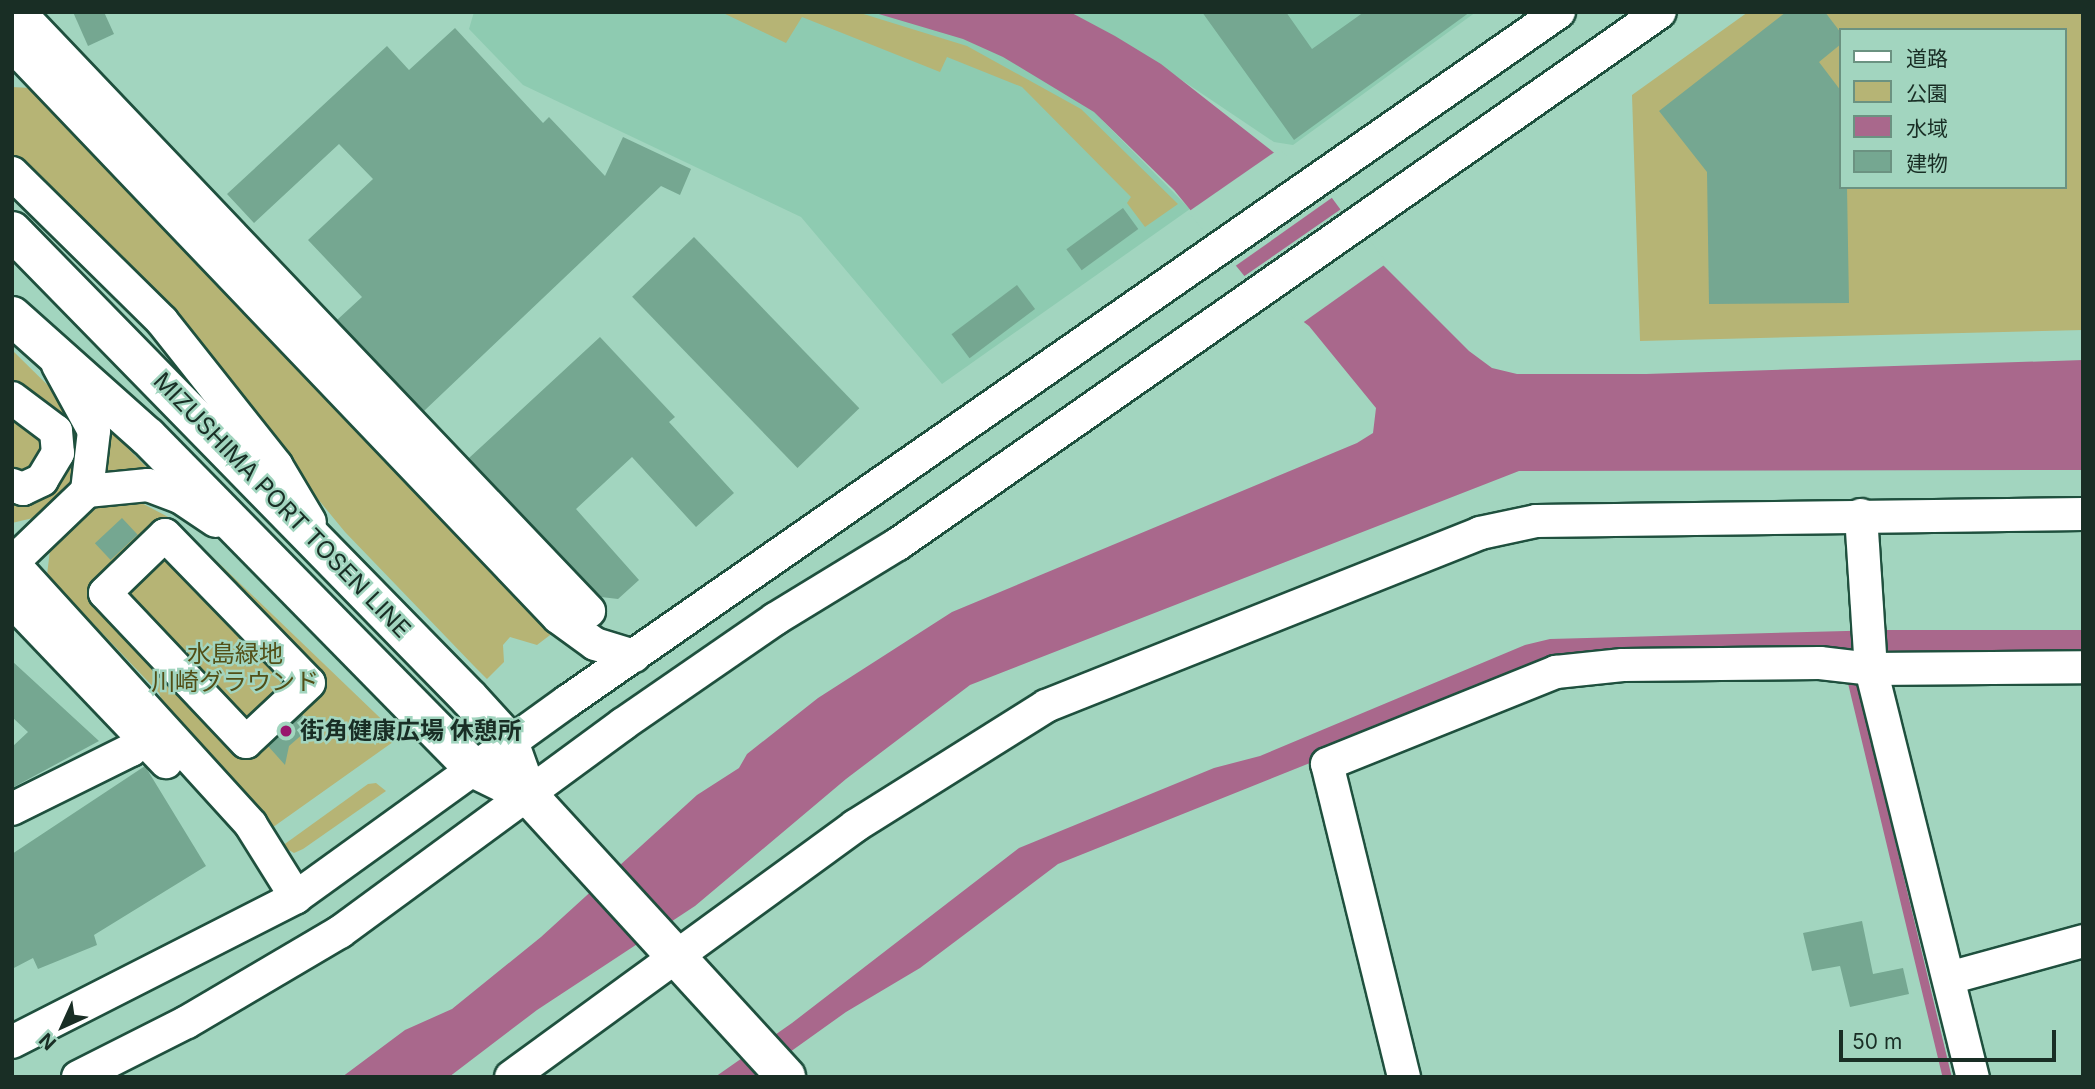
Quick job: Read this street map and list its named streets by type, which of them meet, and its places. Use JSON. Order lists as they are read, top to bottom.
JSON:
{
  "streets": {
    "main road": ["MIZUSHIMA PORT TOSEN LINE"]
  },
  "parks": ["水島緑地 川崎グラウンド"],
  "places": ["街角健康広場 休憩所"],
  "legend": [
    "道路",
    "公園",
    "水域",
    "建物"
  ],
  "scale_bar": "50 m",
  "north": "bottom left"
}
